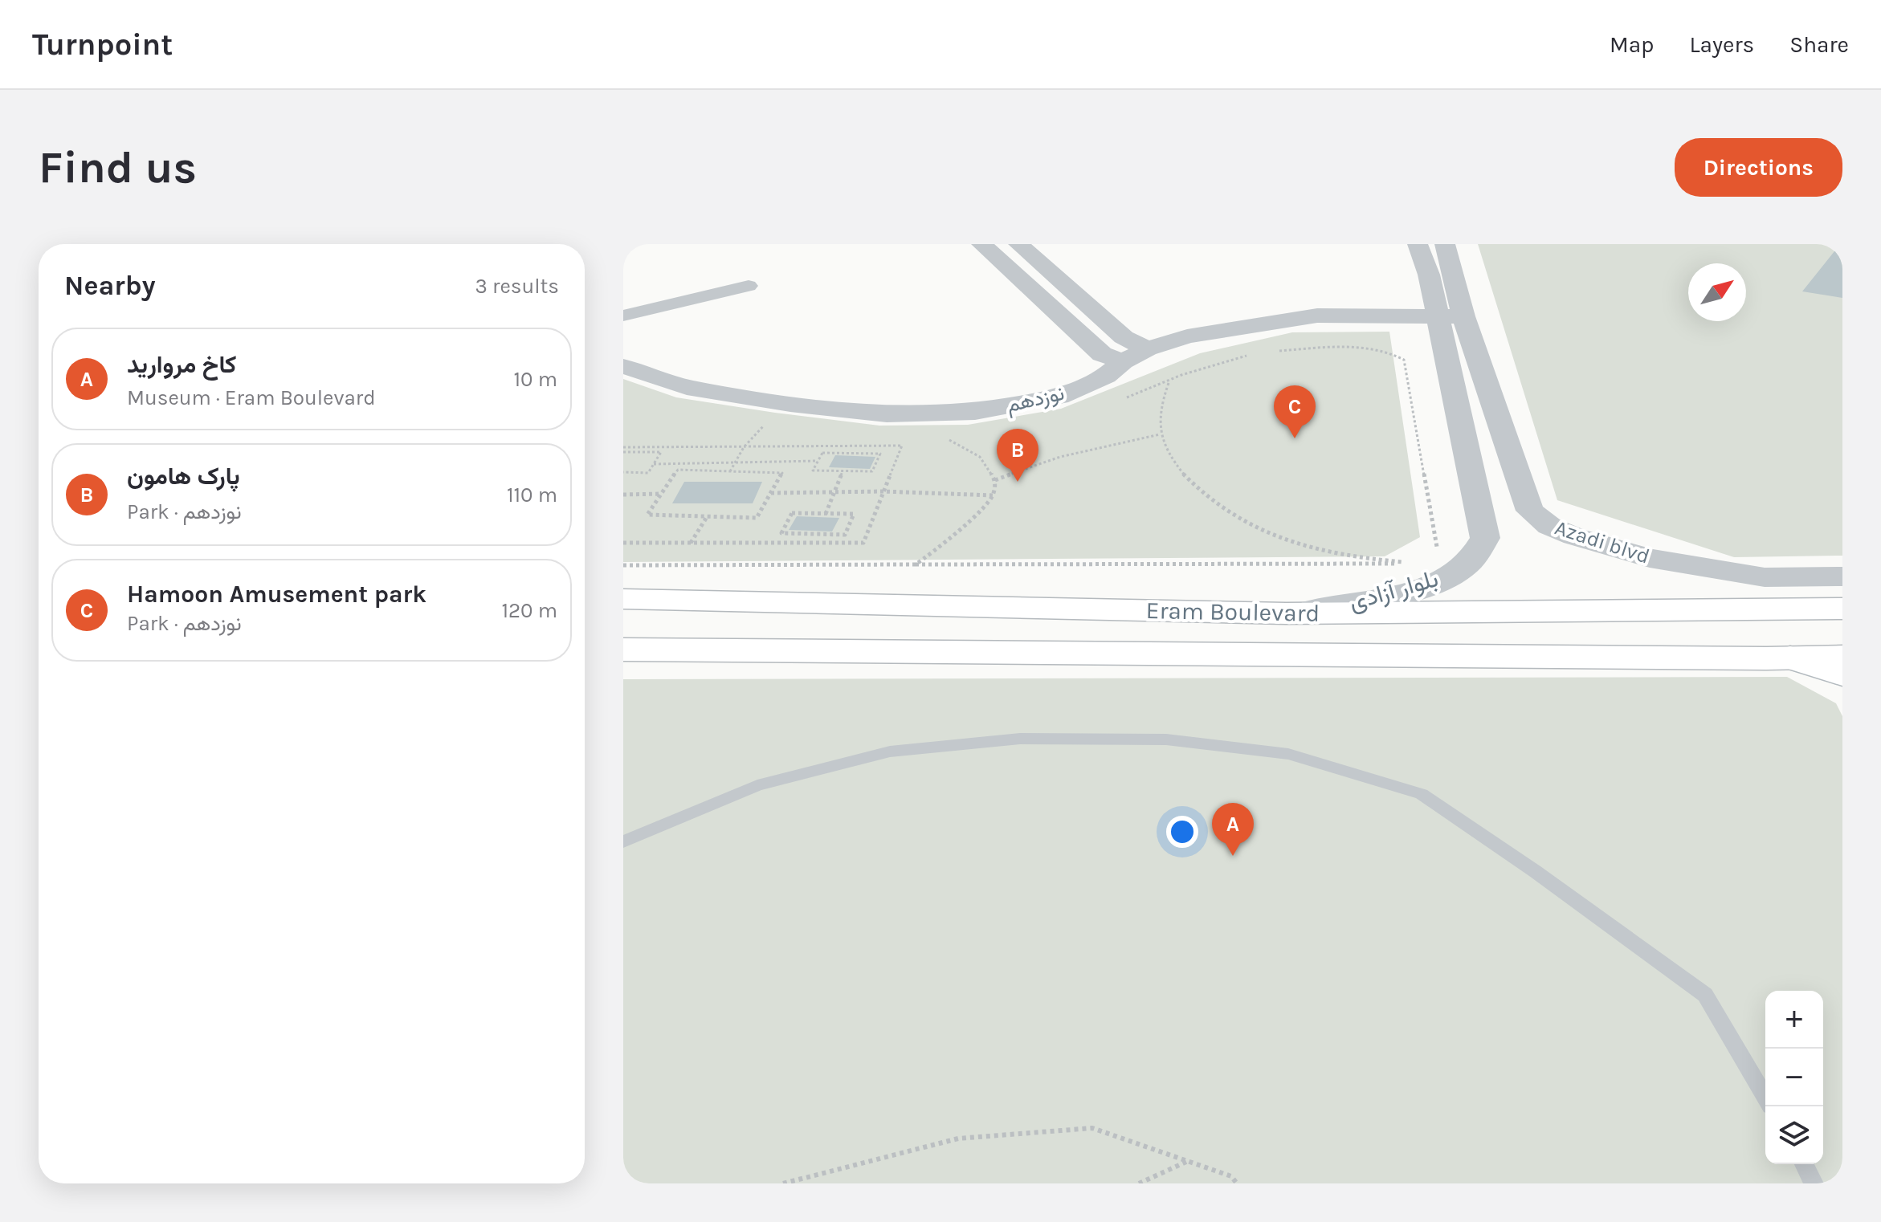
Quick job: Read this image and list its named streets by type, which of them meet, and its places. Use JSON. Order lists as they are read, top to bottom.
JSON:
{
  "streets": {
    "main road": ["Eram Boulevard"],
    "street": ["نوزدهم", "Azadi blvd", "بلوار آزادی"]
  },
  "crossings": [
    ["نوزدهم", "Azadi blvd"],
    ["نوزدهم", "بلوار آزادی"],
    ["Azadi blvd", "بلوار آزادی"],
    ["بلوار آزادی", "Eram Boulevard"]
  ],
  "north": "top right",
  "page": {
    "header": "Turnpoint",
    "nav": ["Map", "Layers", "Share"],
    "buttons": "Directions",
    "title": "Find us",
    "heading": ["Nearby", "3 results"],
    "list": [
      {
        "mark": "A",
        "name": "کاخ مروارید",
        "note": "Museum · Eram Boulevard",
        "value": "10 m"
      },
      {
        "mark": "B",
        "name": "پارک هامون",
        "note": "Park · نوزدهم",
        "value": "110 m"
      },
      {
        "mark": "C",
        "name": "Hamoon Amusement park",
        "note": "Park · نوزدهم",
        "value": "120 m"
      }
    ],
    "pins": ["C", "B", "A"],
    "map_buttons": ["+", "−"]
  }
}
